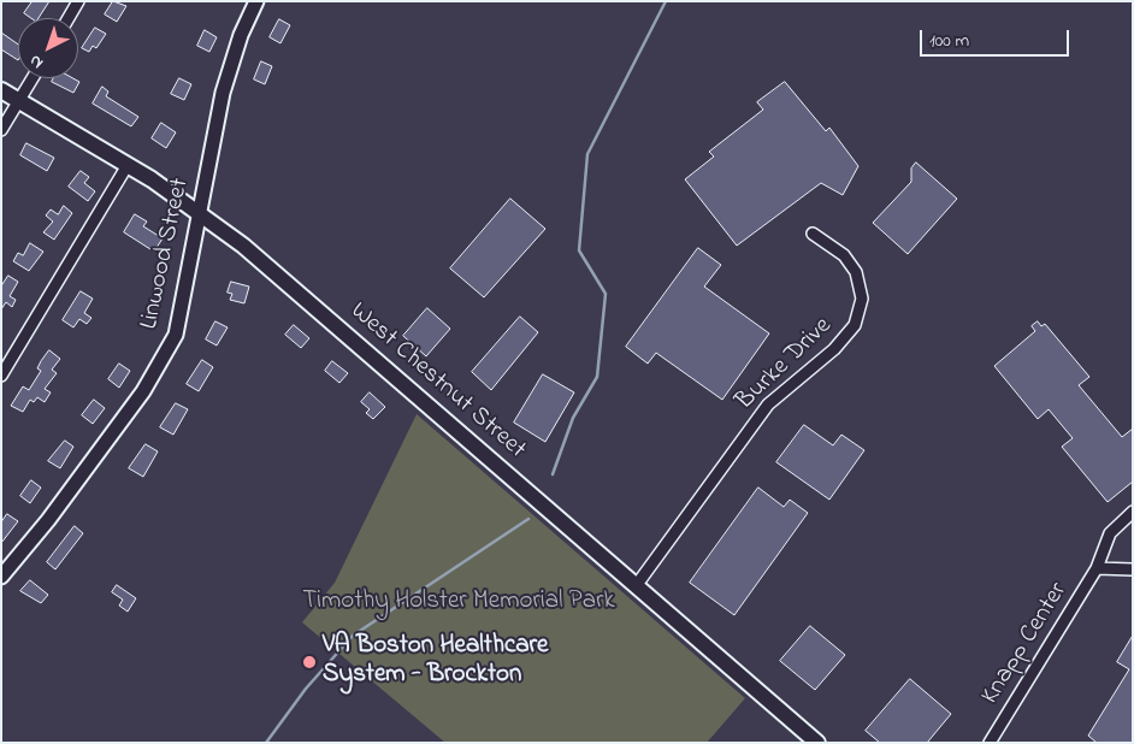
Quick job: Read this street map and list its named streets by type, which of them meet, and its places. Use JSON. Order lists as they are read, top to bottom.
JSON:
{
  "streets": {
    "main road": ["West Chestnut Street"],
    "street": ["Linwood Street", "Burke Drive", "Knapp Center"]
  },
  "crossings": [
    ["Linwood Street", "West Chestnut Street"],
    ["Burke Drive", "West Chestnut Street"]
  ],
  "parks": ["Timothy Holster Memorial Park"],
  "places": ["VA Boston Healthcare System - Brockton"],
  "scale_bar": "100 m",
  "north": "bottom left"
}
